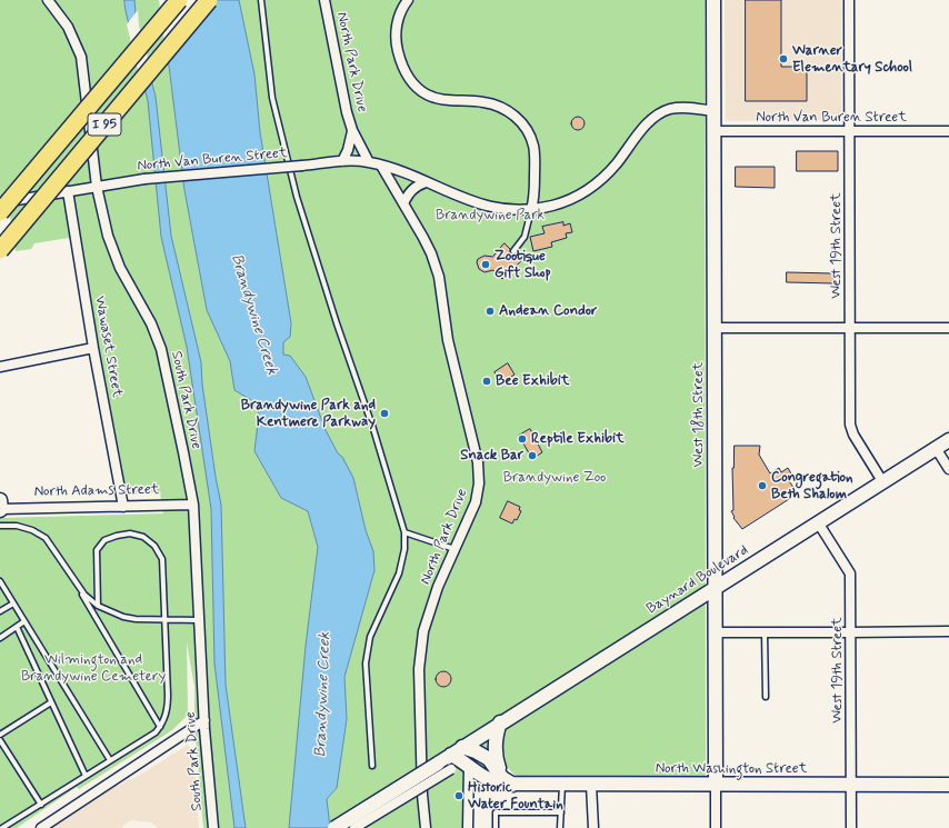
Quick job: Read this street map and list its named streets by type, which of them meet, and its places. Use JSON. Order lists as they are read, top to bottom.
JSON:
{
  "streets": {
    "highway": ["I 95"],
    "street": [
      "North Park Drive",
      "North Van Buren Street",
      "West 19th Street",
      "Wawaset Street",
      "South Park Drive",
      "West 18th Street",
      "North Adams Street",
      "Baynard Boulevard",
      "North Washington Street"
    ]
  },
  "crossings": [
    ["North Park Drive", "North Van Buren Street"],
    ["North Van Buren Street", "West 19th Street"],
    ["North Van Buren Street", "Wawaset Street"],
    ["North Van Buren Street", "South Park Drive"],
    ["North Van Buren Street", "West 18th Street"],
    ["West 19th Street", "Baynard Boulevard"],
    ["West 19th Street", "North Washington Street"],
    ["Wawaset Street", "North Adams Street"],
    ["South Park Drive", "North Adams Street"],
    ["West 18th Street", "Baynard Boulevard"],
    ["West 18th Street", "North Washington Street"],
    ["Baynard Boulevard", "North Washington Street"]
  ],
  "water": ["Brandywine Creek"],
  "parks": ["Brandywine Park", "Brandywine Zoo", "Wilmington and Brandywine Cemetery"],
  "places": [
    "Warner Elementary School",
    "Zootique Gift Shop",
    "Andean Condor",
    "Bee Exhibit",
    "Brandywine Park and Kentmere Parkway",
    "Reptile Exhibit",
    "Snack Bar",
    "Congregation Beth Shalom",
    "Historic Water Fountain"
  ]
}
